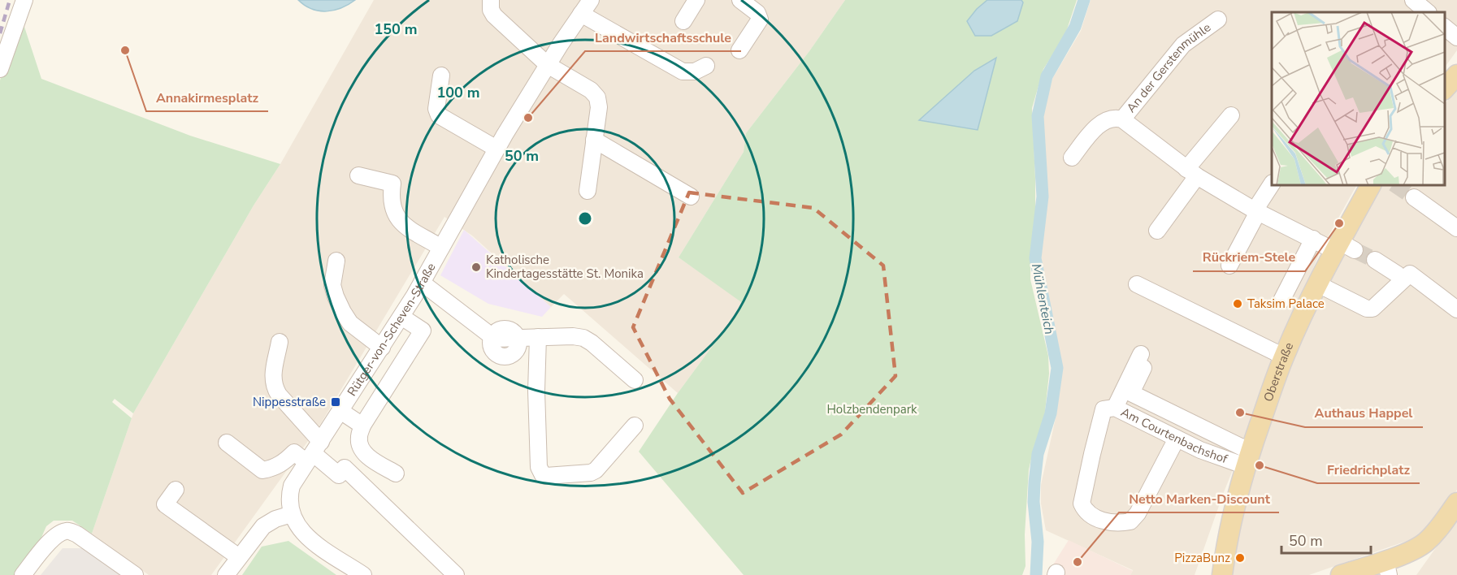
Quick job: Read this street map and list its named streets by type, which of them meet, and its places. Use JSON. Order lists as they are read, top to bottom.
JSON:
{
  "streets": {
    "main road": ["Oberstraße"],
    "street": ["An der Gerstenmühle", "Rütger-von-Scheven-Straße", "Am Courtenbachshof"]
  },
  "crossings": [
    ["An der Gerstenmühle", "Oberstraße"],
    ["Oberstraße", "Am Courtenbachshof"]
  ],
  "water": ["Mühlenteich"],
  "parks": ["Holzbendenpark"],
  "places": {
    "other": [
      "Annakirmesplatz",
      "Landwirtschaftsschule",
      "Rückriem-Stele",
      "Katholische Kindertagesstätte St. Monika",
      "Taksim Palace",
      "Authaus Happel",
      "Friedrichplatz",
      "PizzaBunz",
      "Netto Marken-Discount"
    ],
    "transit": ["Nippesstraße"]
  },
  "scale_bar": "50 m",
  "rings": ["150 m", "100 m", "50 m"]
}
